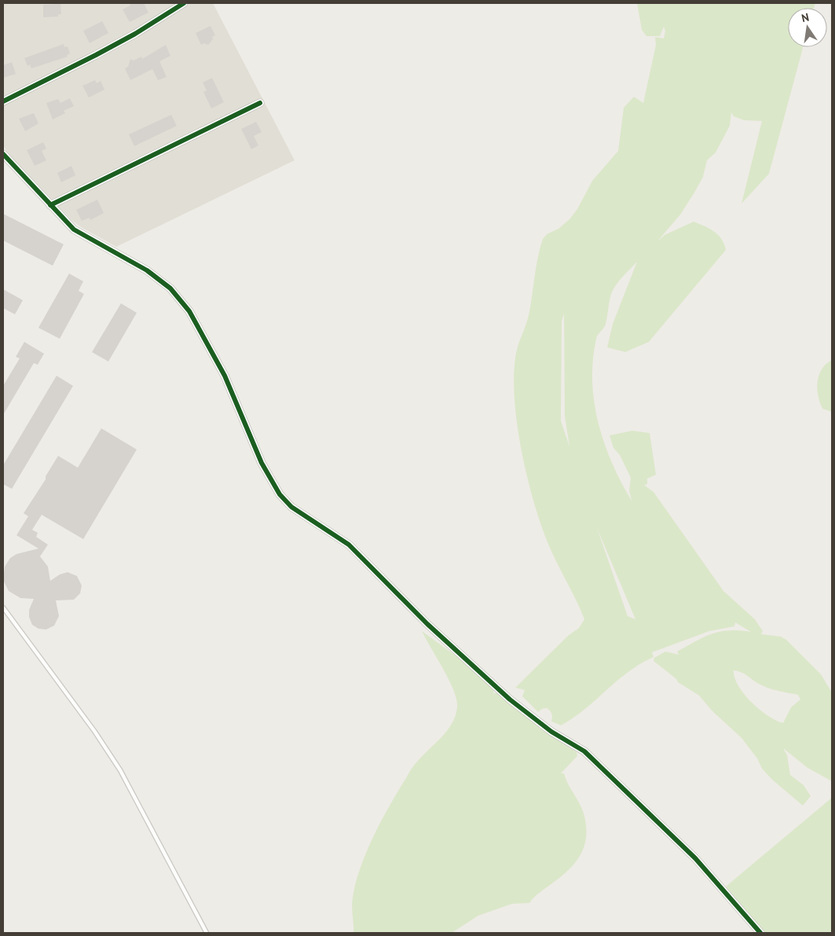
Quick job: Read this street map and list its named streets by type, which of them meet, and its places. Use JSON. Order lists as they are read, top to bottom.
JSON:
{
  "north": "top"
}
